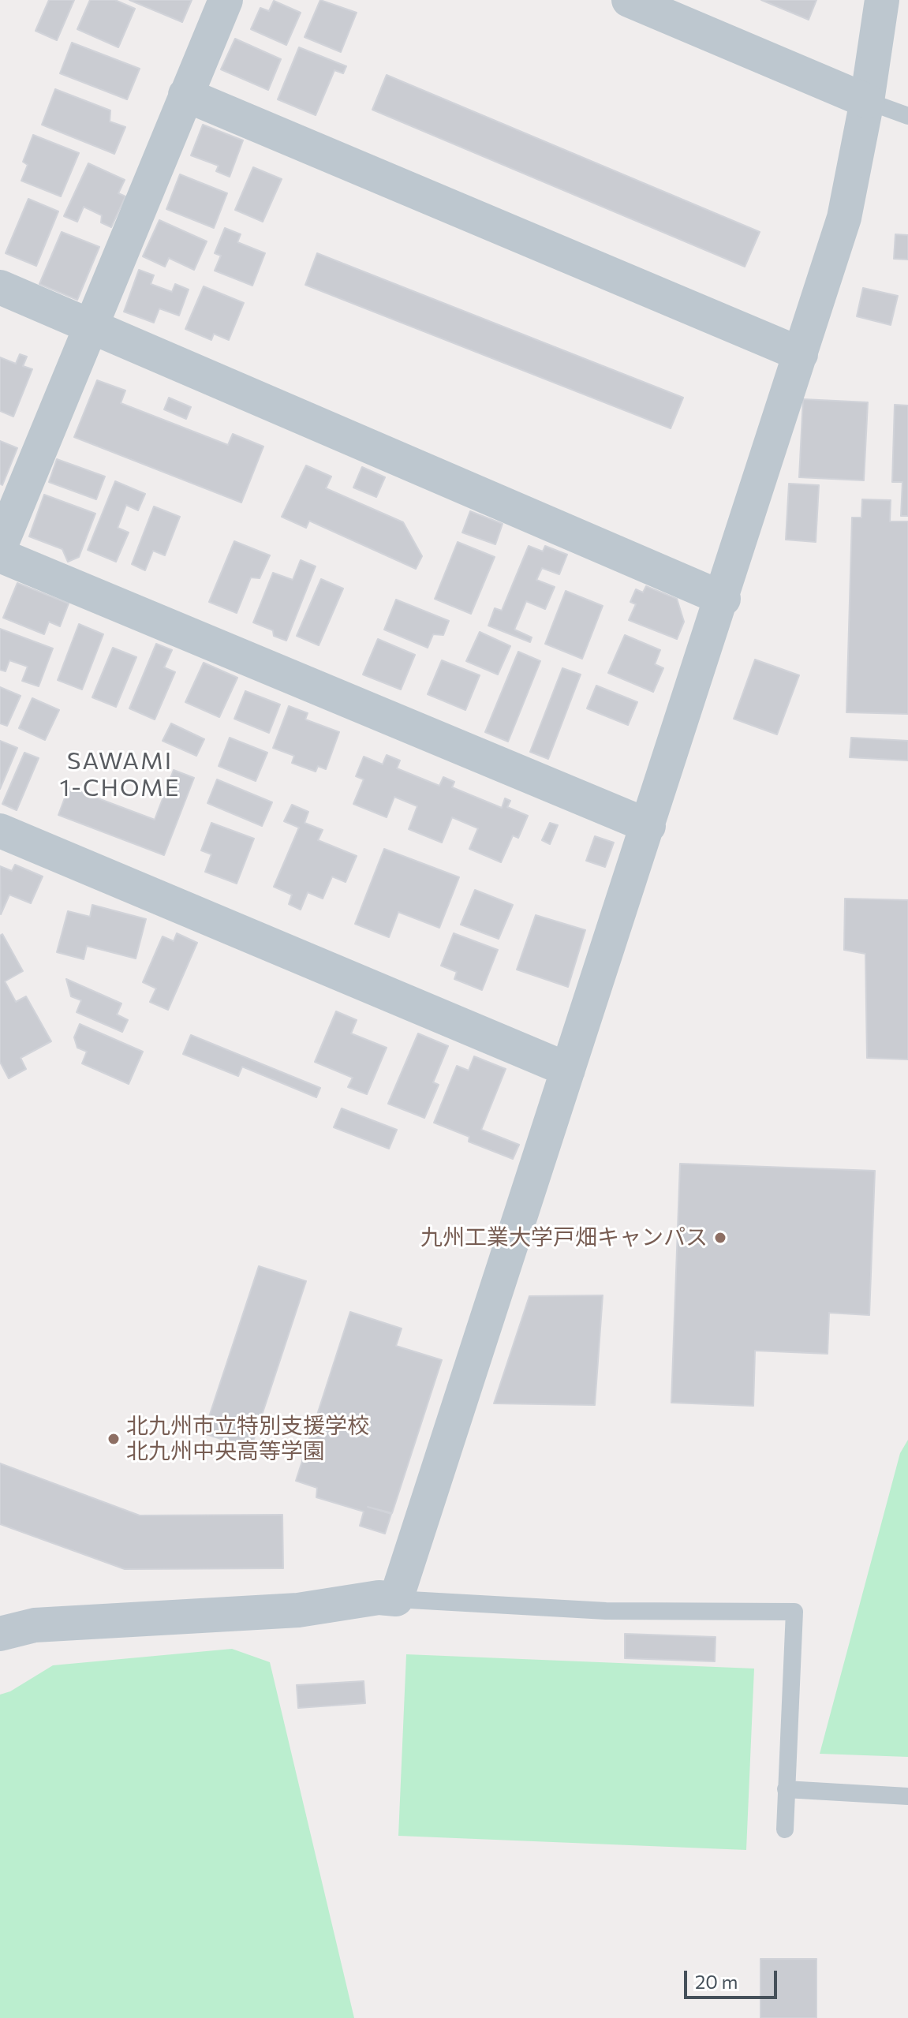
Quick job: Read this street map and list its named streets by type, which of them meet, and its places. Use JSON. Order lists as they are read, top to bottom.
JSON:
{
  "districts": ["SAWAMI 1-CHOME"],
  "places": ["九州工業大学戸畑キャンパス", "北九州市立特別支援学校 北九州中央高等学園"],
  "scale_bar": "20 m"
}
